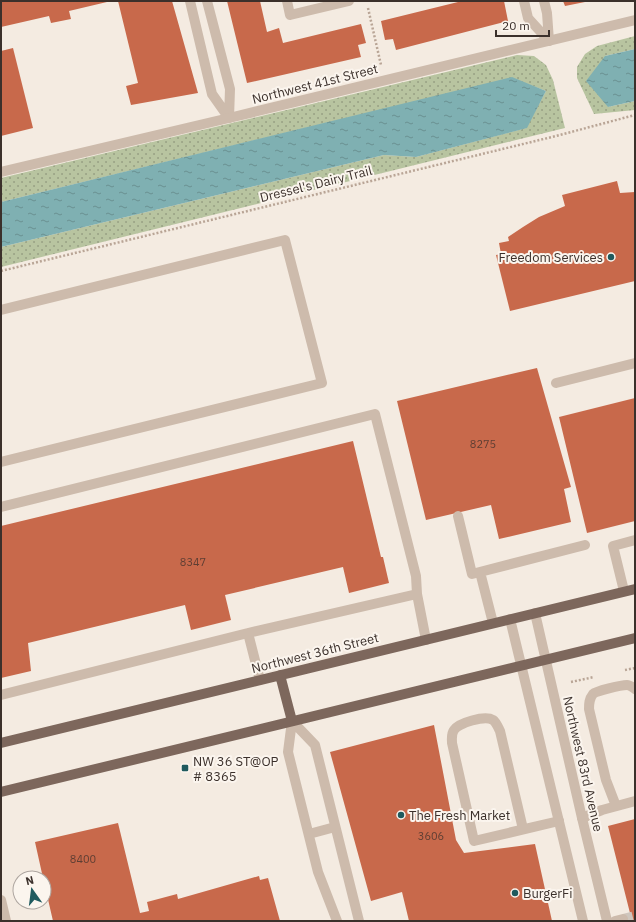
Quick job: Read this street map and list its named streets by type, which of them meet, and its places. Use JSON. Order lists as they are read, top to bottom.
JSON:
{
  "streets": {
    "main road": ["Northwest 36th Street"],
    "street": ["Northwest 41st Street", "Northwest 83rd Avenue"],
    "path": ["Dressel's Dairy Trail"]
  },
  "crossings": [
    ["Northwest 36th Street", "Northwest 83rd Avenue"]
  ],
  "places": {
    "other": ["Freedom Services", "The Fresh Market", "BurgerFi"],
    "transit": ["NW 36 ST@OP # 8365"]
  },
  "house_numbers": [
    "8275",
    "8347",
    "3606",
    "8400"
  ],
  "scale_bar": "20 m",
  "north": "top"
}
